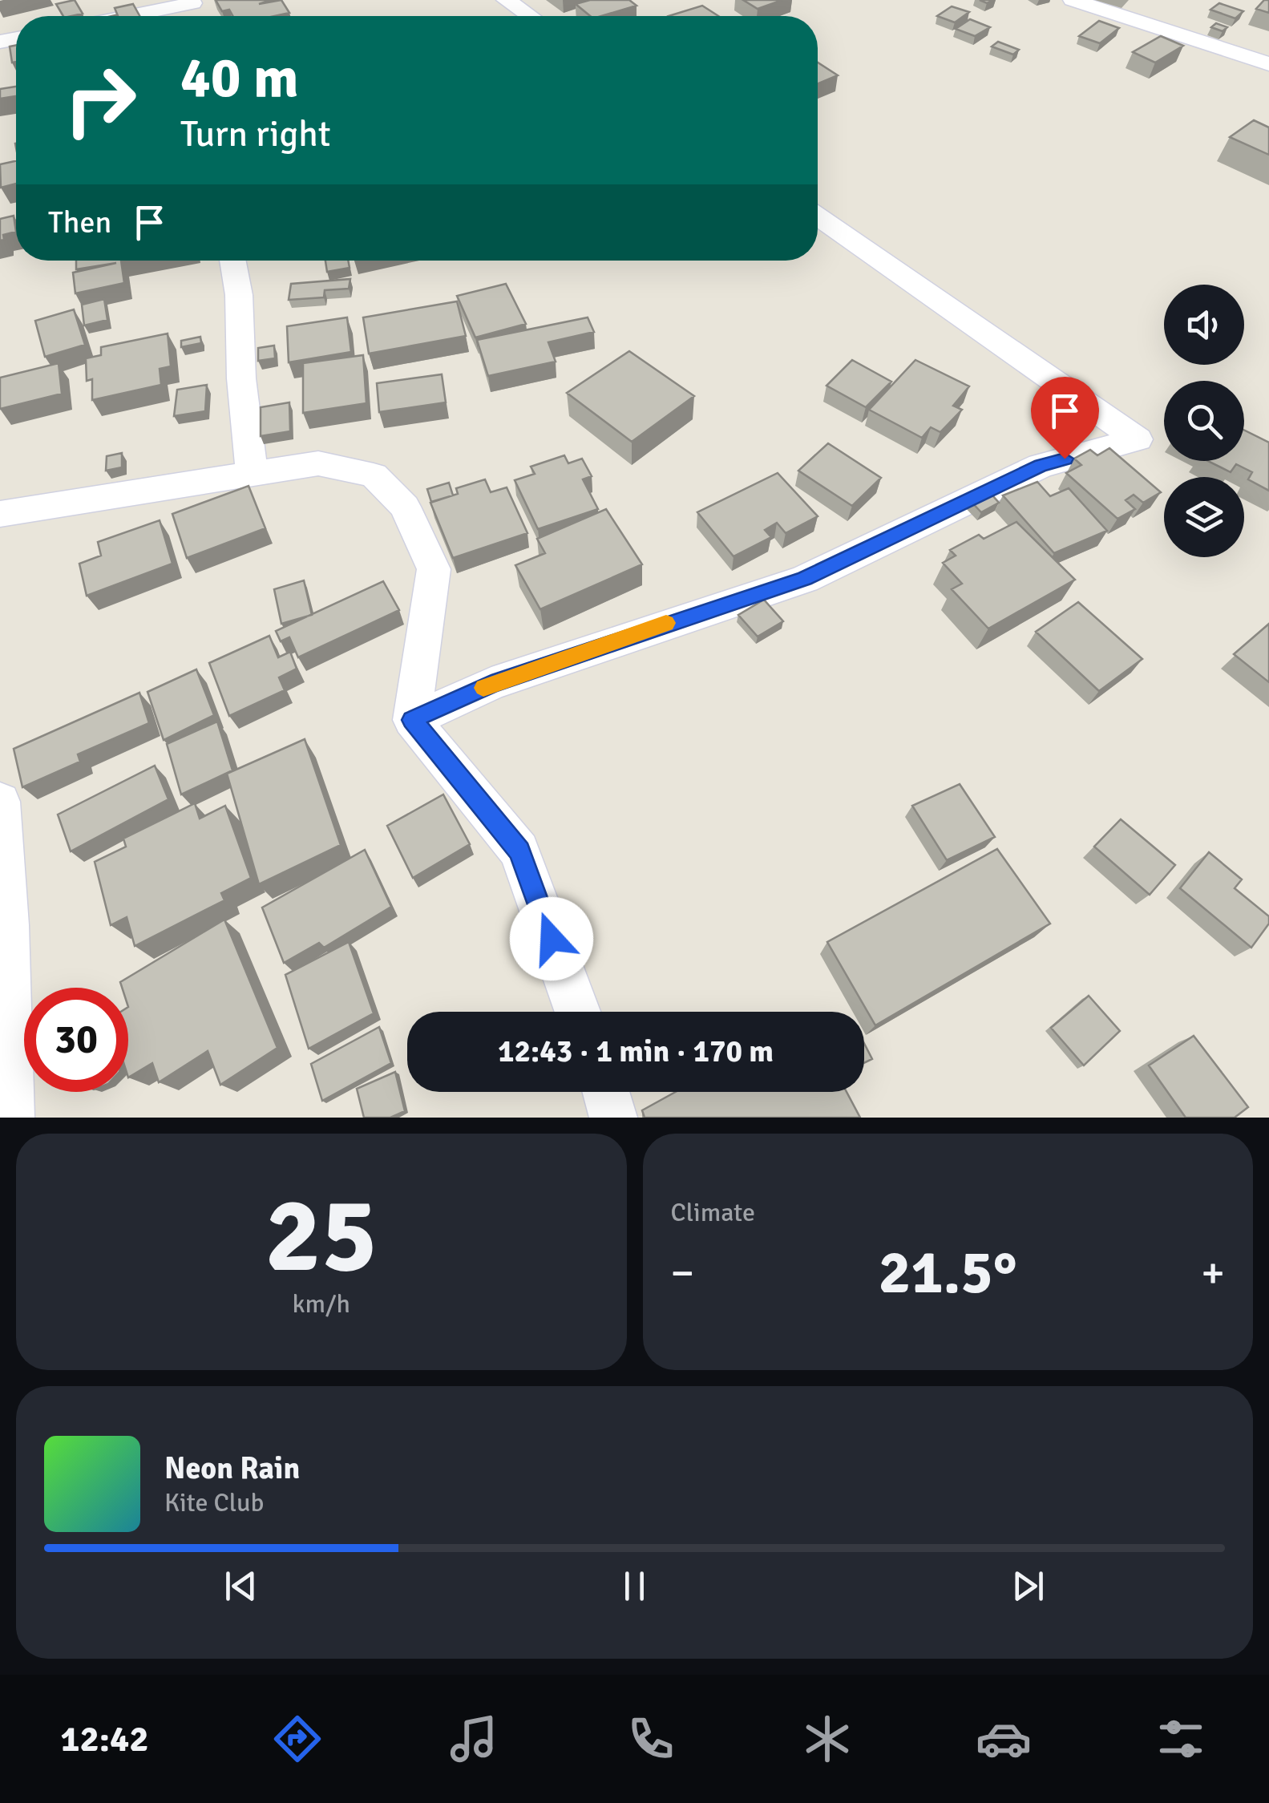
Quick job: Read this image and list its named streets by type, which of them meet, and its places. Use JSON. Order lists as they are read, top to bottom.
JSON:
{
  "page": {
    "turn": ["40 m", "Turn right"],
    "then": "Then",
    "limit": "30",
    "trip": "12:43 · 1 min · 170 m",
    "tile": [
      ["25", "km/h"],
      "Climate"
    ],
    "heat": ["−", "21.5°", "+"],
    "song": ["Neon Rain", "Kite Club"],
    "tabs": "12:42"
  }
}
